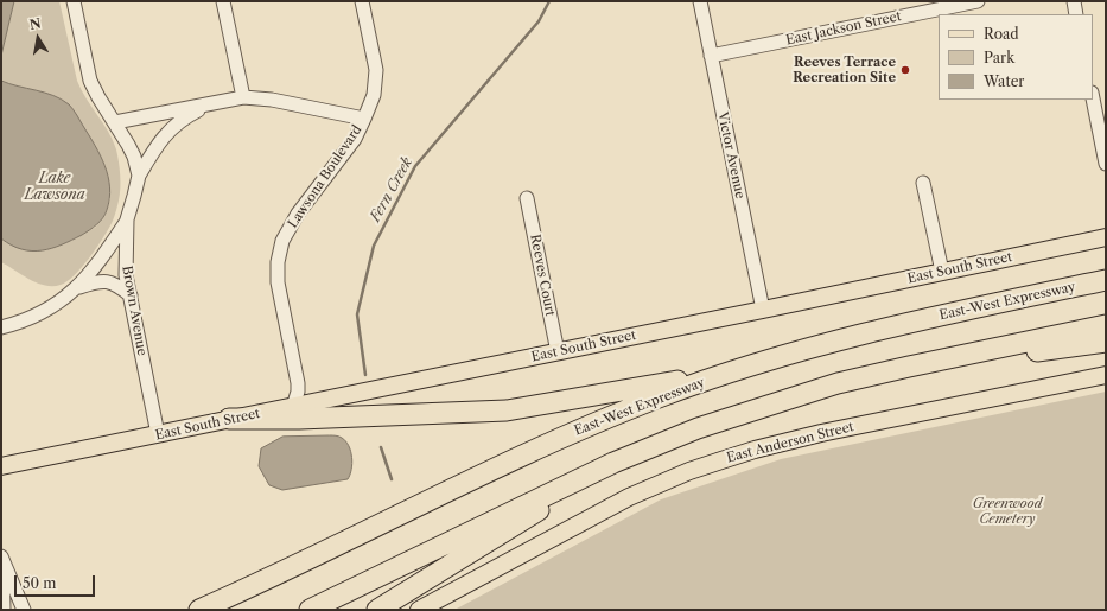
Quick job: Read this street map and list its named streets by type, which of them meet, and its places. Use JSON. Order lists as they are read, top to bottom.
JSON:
{
  "streets": {
    "highway": ["East-West Expressway"],
    "main road": ["East South Street", "East Anderson Street"],
    "street": [
      "East Jackson Street",
      "Victor Avenue",
      "Lawsona Boulevard",
      "Reeves Court",
      "Brown Avenue"
    ]
  },
  "crossings": [
    ["East Jackson Street", "Victor Avenue"],
    ["Victor Avenue", "East South Street"],
    ["Lawsona Boulevard", "East South Street"],
    ["East South Street", "Reeves Court"],
    ["East South Street", "Brown Avenue"]
  ],
  "water": ["Lake Lawsona", "Fern Creek"],
  "parks": ["Greenwood Cemetery"],
  "places": ["Reeves Terrace Recreation Site"],
  "legend": ["Road", "Park", "Water"],
  "scale_bar": "50 m",
  "north": "top"
}
